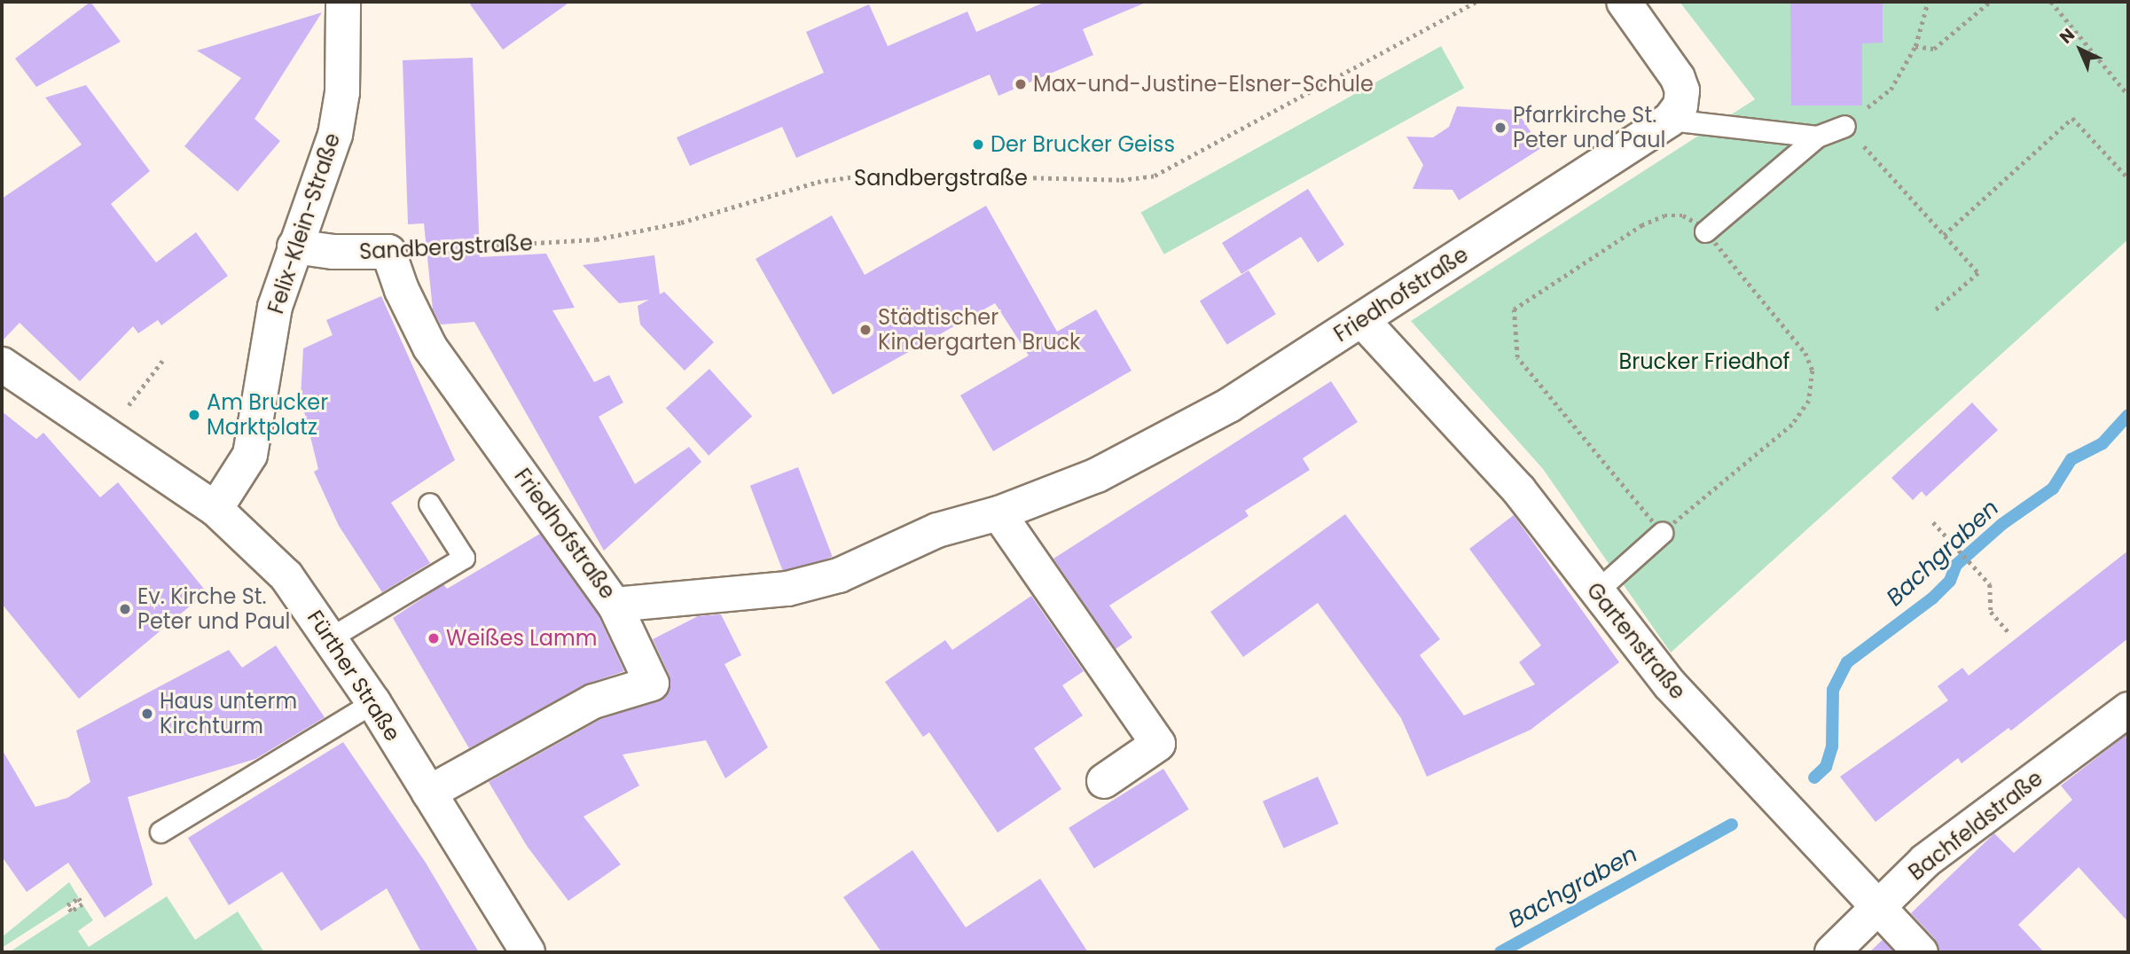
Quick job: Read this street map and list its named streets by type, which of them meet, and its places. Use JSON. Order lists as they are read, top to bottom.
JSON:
{
  "streets": {
    "street": [
      "Sandbergstraße",
      "Felix-Klein-Straße",
      "Friedhofstraße",
      "Gartenstraße",
      "Fürther Straße",
      "Bachfeldstraße"
    ]
  },
  "crossings": [
    ["Sandbergstraße", "Felix-Klein-Straße"],
    ["Sandbergstraße", "Friedhofstraße"],
    ["Felix-Klein-Straße", "Fürther Straße"],
    ["Friedhofstraße", "Gartenstraße"],
    ["Gartenstraße", "Bachfeldstraße"]
  ],
  "water": ["Bachgraben"],
  "parks": ["Brucker Friedhof"],
  "places": [
    "Max-und-Justine-Elsner-Schule",
    "Pfarrkirche St. Peter und Paul",
    "Der Brucker Geiss",
    "Städtischer Kindergarten Bruck",
    "Am Brucker Marktplatz",
    "Ev. Kirche St. Peter und Paul",
    "Weißes Lamm",
    "Haus unterm Kirchturm"
  ],
  "north": "top left"
}
